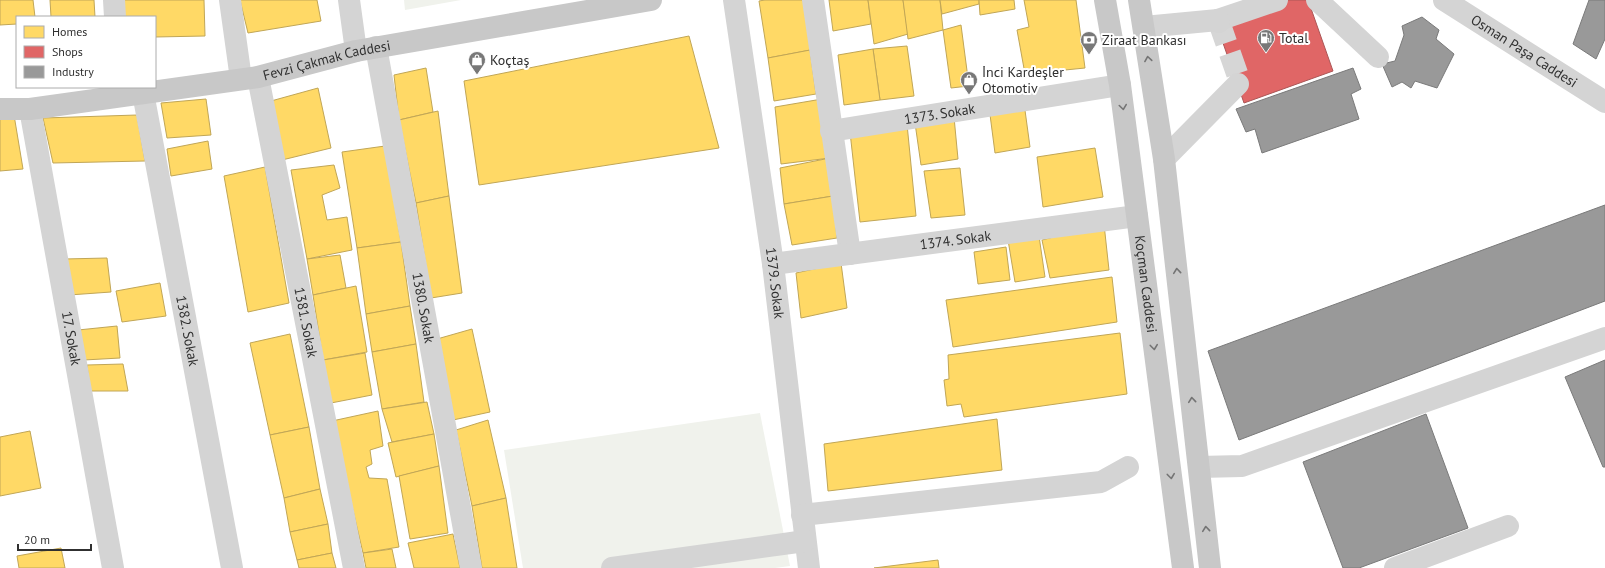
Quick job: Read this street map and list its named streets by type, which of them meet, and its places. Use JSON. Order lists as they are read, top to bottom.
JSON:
{
  "streets": {
    "main road": ["Fevzi Çakmak Caddesi", "Koçman Caddesi"],
    "street": [
      "Osman Paşa Caddesi",
      "1373. Sokak",
      "1374. Sokak",
      "1379. Sokak",
      "1380. Sokak",
      "1381. Sokak",
      "1382. Sokak",
      "17. Sokak"
    ]
  },
  "crossings": [
    ["Fevzi Çakmak Caddesi", "1380. Sokak"],
    ["Fevzi Çakmak Caddesi", "1381. Sokak"],
    ["Fevzi Çakmak Caddesi", "1382. Sokak"],
    ["Fevzi Çakmak Caddesi", "17. Sokak"],
    ["1373. Sokak", "Koçman Caddesi"],
    ["1374. Sokak", "1379. Sokak"],
    ["1374. Sokak", "Koçman Caddesi"]
  ],
  "places": {
    "fuel station": ["Total"],
    "bank": ["Ziraat Bankası"],
    "shop": ["Koçtaş", "İnci Kardeşler Otomotiv"]
  },
  "legend": ["Homes", "Shops", "Industry"],
  "scale_bar": "20 m"
}
